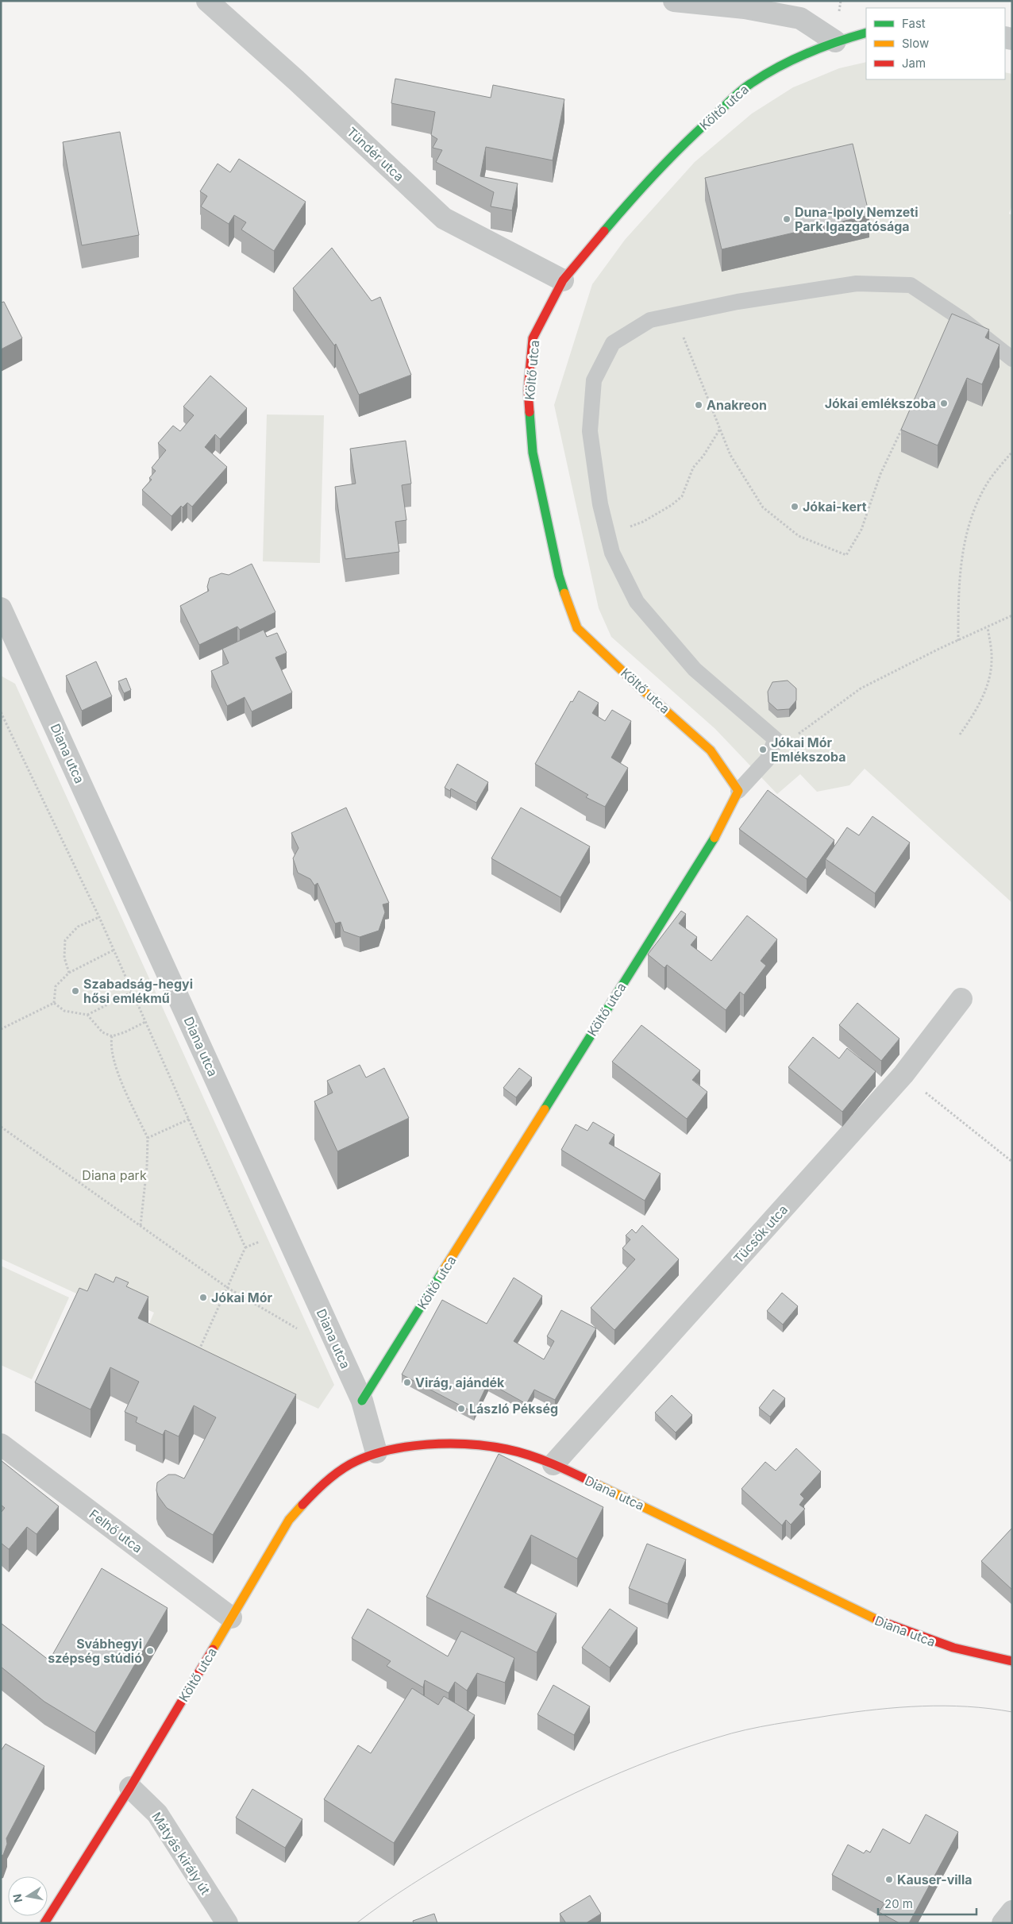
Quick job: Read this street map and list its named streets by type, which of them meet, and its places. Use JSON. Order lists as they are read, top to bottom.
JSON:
{
  "streets": {
    "street": [
      "Költő utca",
      "Tündér utca",
      "Diana utca",
      "Tücsök utca",
      "Felhő utca",
      "Mátyás király út"
    ]
  },
  "crossings": [
    ["Költő utca", "Tündér utca"],
    ["Költő utca", "Diana utca"],
    ["Költő utca", "Felhő utca"],
    ["Költő utca", "Mátyás király út"],
    ["Diana utca", "Tücsök utca"]
  ],
  "parks": ["Diana park"],
  "places": [
    "Duna-Ipoly Nemzeti Park Igazgatósága",
    "Jókai emlékszoba",
    "Anakreon",
    "Jókai-kert",
    "Jókai Mór Emlékszoba",
    "Szabadság-hegyi hősi emlékmű",
    "Jókai Mór",
    "Virág, ajándék",
    "László Pékség",
    "Svábhegyi szépség stúdió",
    "Kauser-villa"
  ],
  "legend": ["Fast", "Slow", "Jam"],
  "scale_bar": "20 m",
  "north": "left"
}
